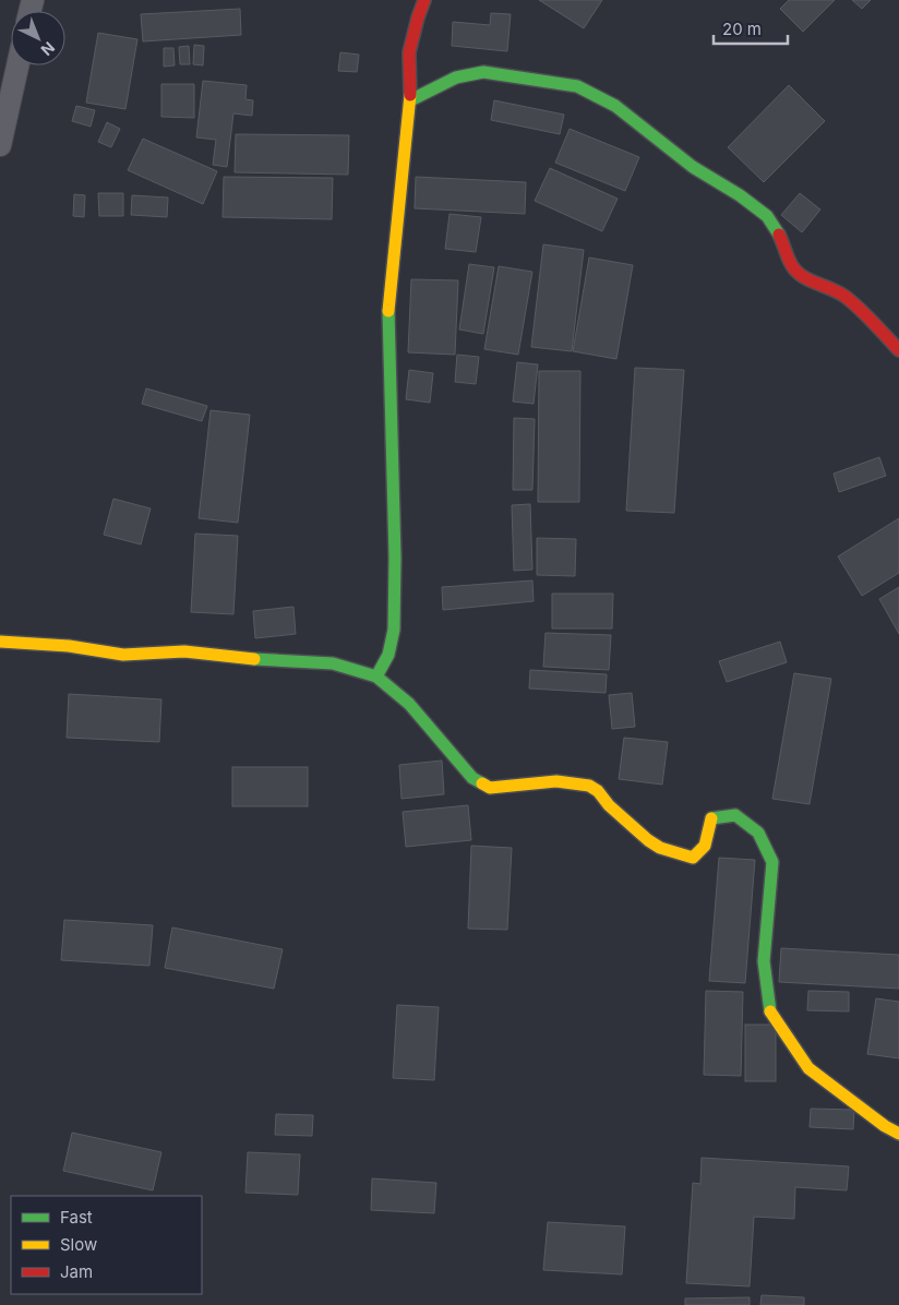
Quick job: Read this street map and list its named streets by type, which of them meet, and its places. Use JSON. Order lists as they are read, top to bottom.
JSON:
{
  "legend": ["Fast", "Slow", "Jam"],
  "scale_bar": "20 m",
  "north": "bottom right"
}
